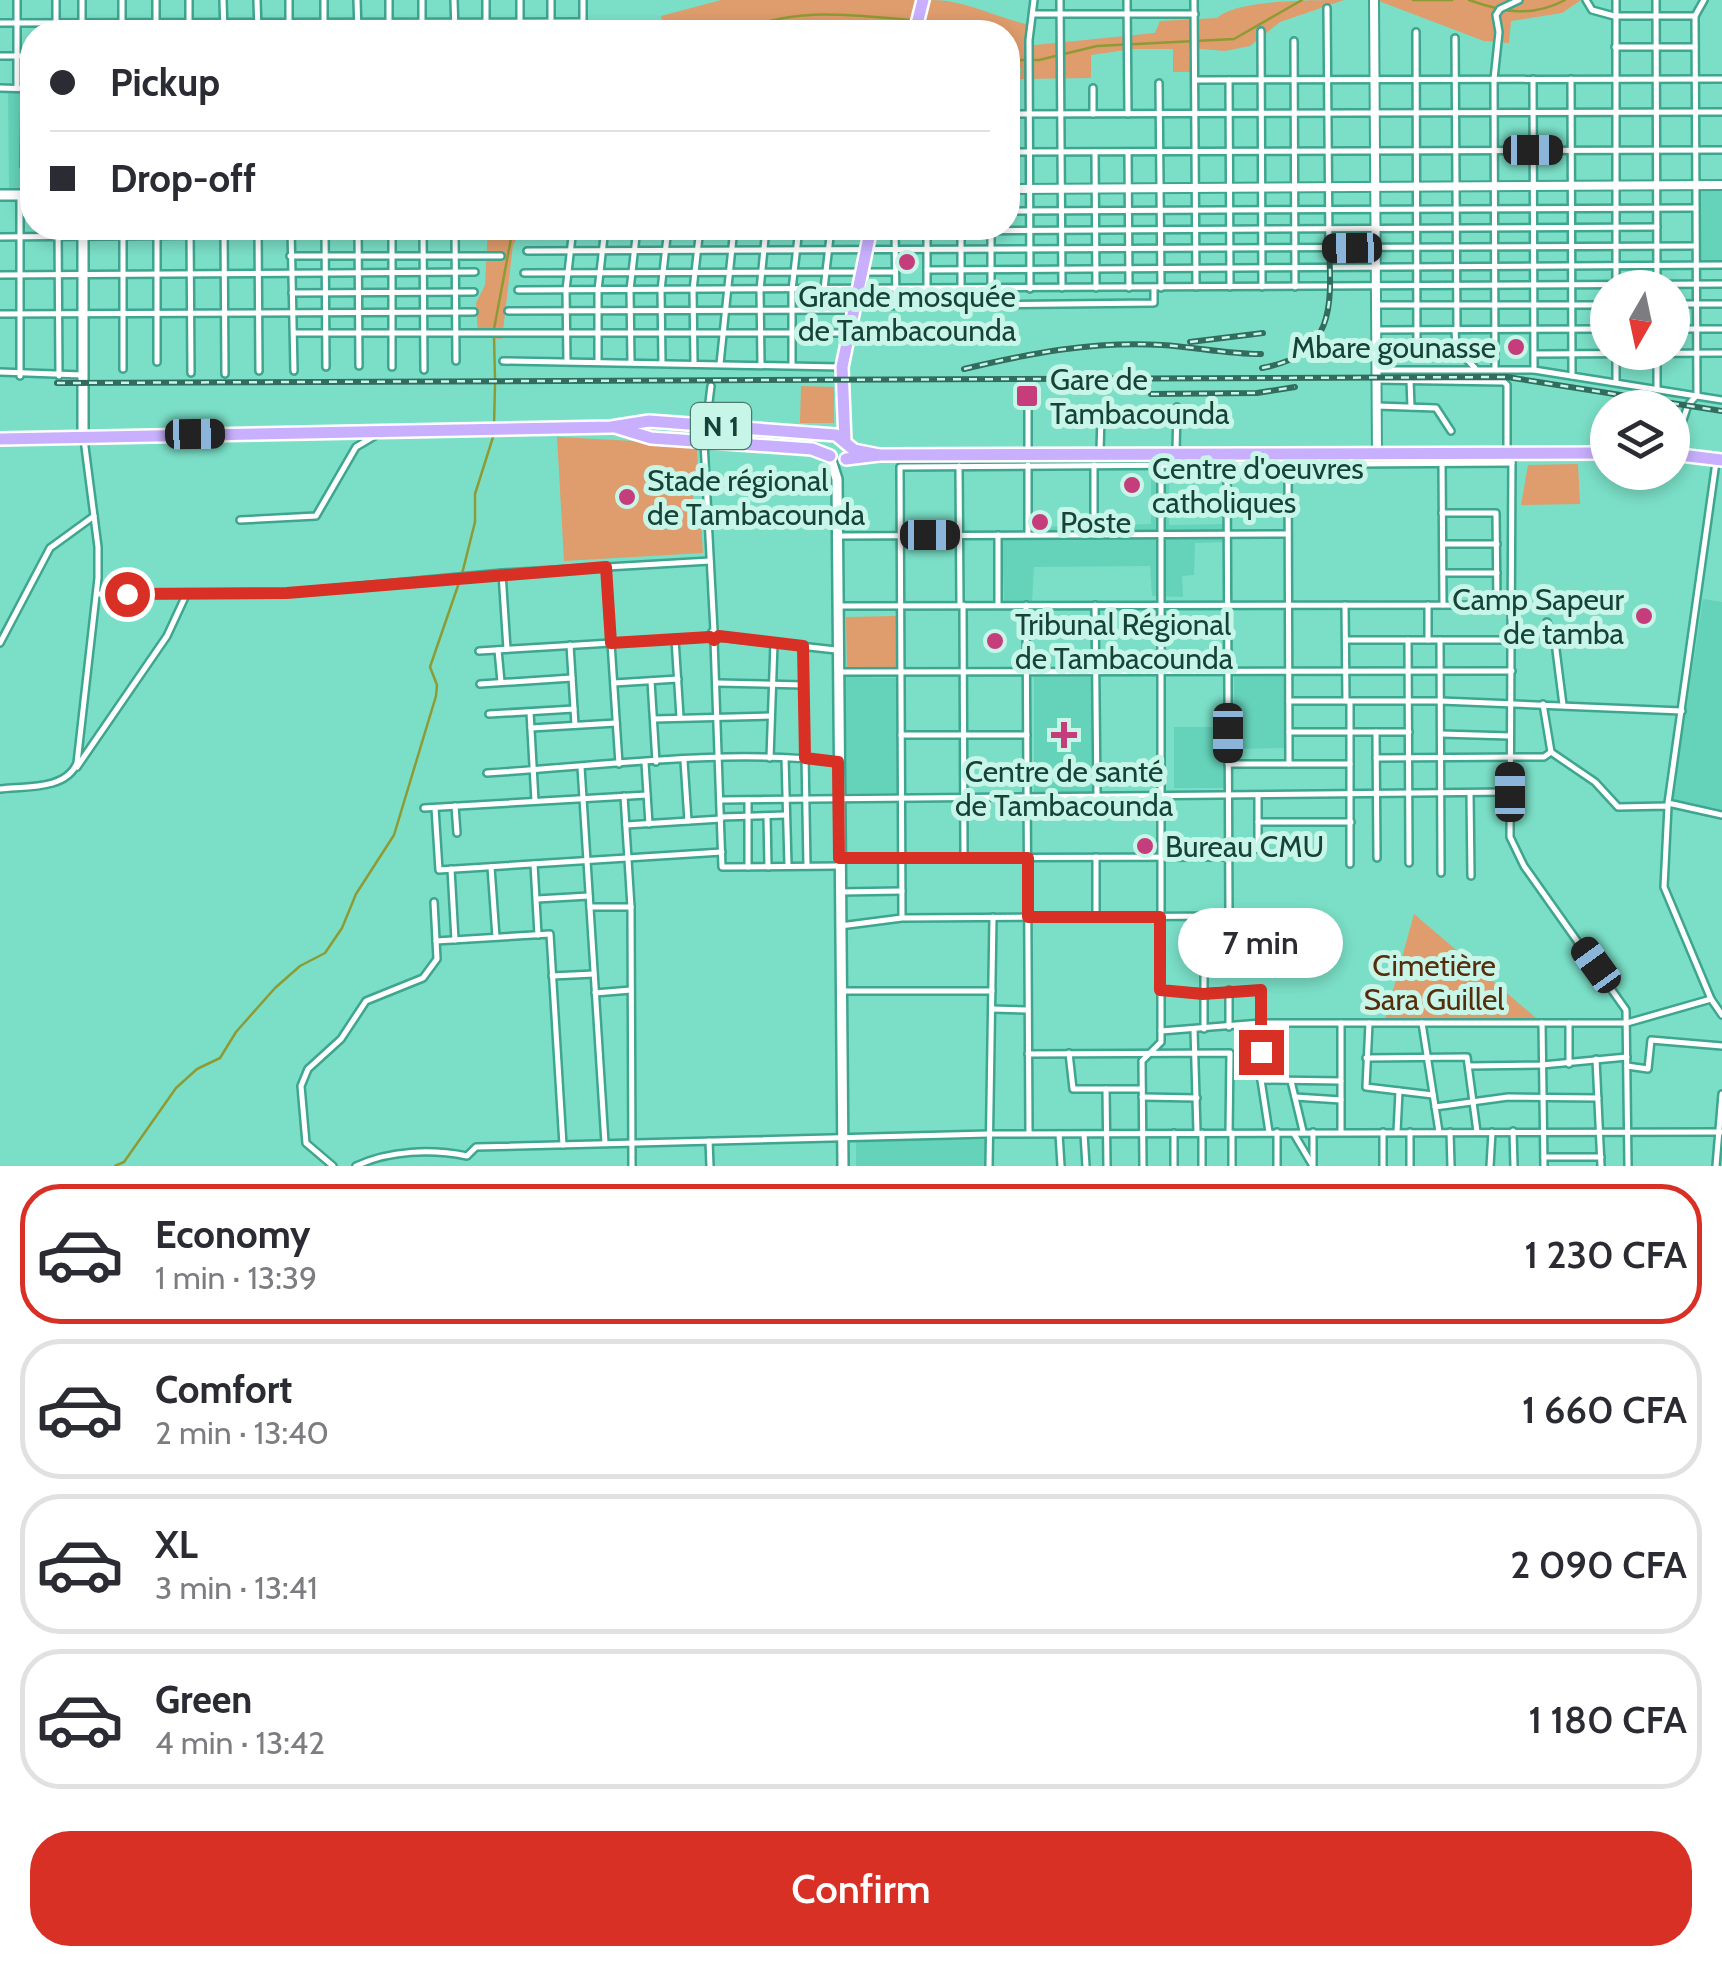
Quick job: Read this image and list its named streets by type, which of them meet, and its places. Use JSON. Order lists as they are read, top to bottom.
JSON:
{
  "streets": {
    "highway": ["N 1"]
  },
  "parks": ["Cimetière Sara Guillel"],
  "places": {
    "other": [
      "Grande mosquée de Tambacounda",
      "Mbare gounasse",
      "Centre d'oeuvres catholiques",
      "Stade régional de Tambacounda",
      "Poste",
      "Camp Sapeur de tamba",
      "Tribunal Régional de Tambacounda",
      "Bureau CMU"
    ],
    "transit": ["Gare de Tambacounda"],
    "health": ["Centre de santé de Tambacounda"]
  },
  "north": "bottom",
  "page": {
    "banner": ["Pickup", "Drop-off"],
    "bubble": "7 min",
    "list": [
      {
        "name": "Economy",
        "note": "1 min · 13:39",
        "value": "1 230 CFA"
      },
      {
        "name": "Comfort",
        "note": "2 min · 13:40",
        "value": "1 660 CFA"
      },
      {
        "name": "XL",
        "note": "3 min · 13:41",
        "value": "2 090 CFA"
      },
      {
        "name": "Green",
        "note": "4 min · 13:42",
        "value": "1 180 CFA"
      }
    ],
    "buttons": "Confirm"
  }
}
